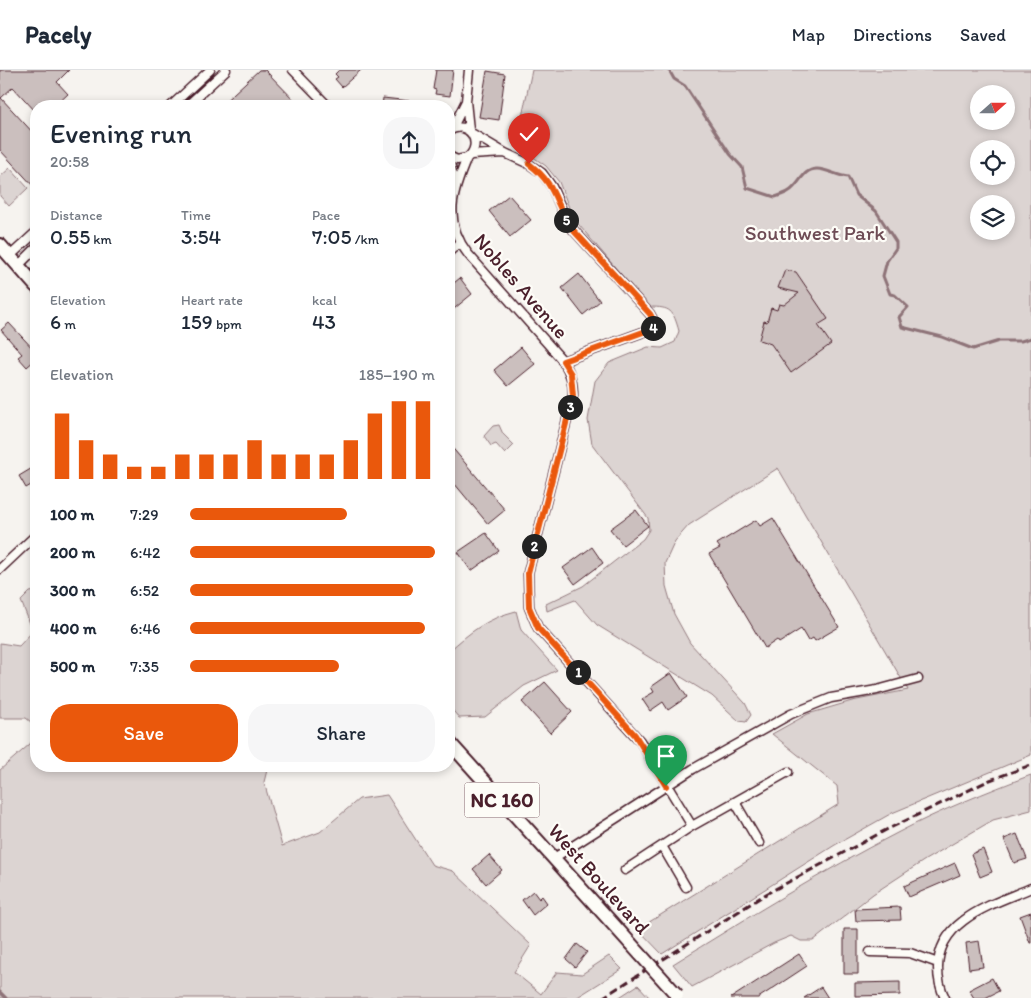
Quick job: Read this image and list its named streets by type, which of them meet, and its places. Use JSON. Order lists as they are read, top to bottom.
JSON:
{
  "streets": {
    "main road": ["NC 160", "West Boulevard"],
    "street": ["Nobles Avenue"]
  },
  "parks": ["Southwest Park"],
  "north": "right",
  "page": {
    "header": "Pacely",
    "nav": ["Map", "Directions", "Saved"],
    "heading": ["Evening run", "20:58"],
    "stats": [
      ["Distance", "0.55 km"],
      ["Time", "3:54"],
      ["Pace", "7:05 /km"],
      ["Elevation", "6 m"],
      ["Heart rate", "159 bpm"],
      ["kcal", "43"]
    ],
    "pins": [
      "5",
      "4",
      "3",
      "2",
      "1"
    ],
    "chart": ["Elevation", "185–190 m"],
    "list": [
      {
        "name": "100 m",
        "note": "7:29"
      },
      {
        "name": "200 m",
        "note": "6:42"
      },
      {
        "name": "300 m",
        "note": "6:52"
      },
      {
        "name": "400 m",
        "note": "6:46"
      },
      {
        "name": "500 m",
        "note": "7:35"
      }
    ],
    "buttons": ["Save", "Share"]
  }
}
